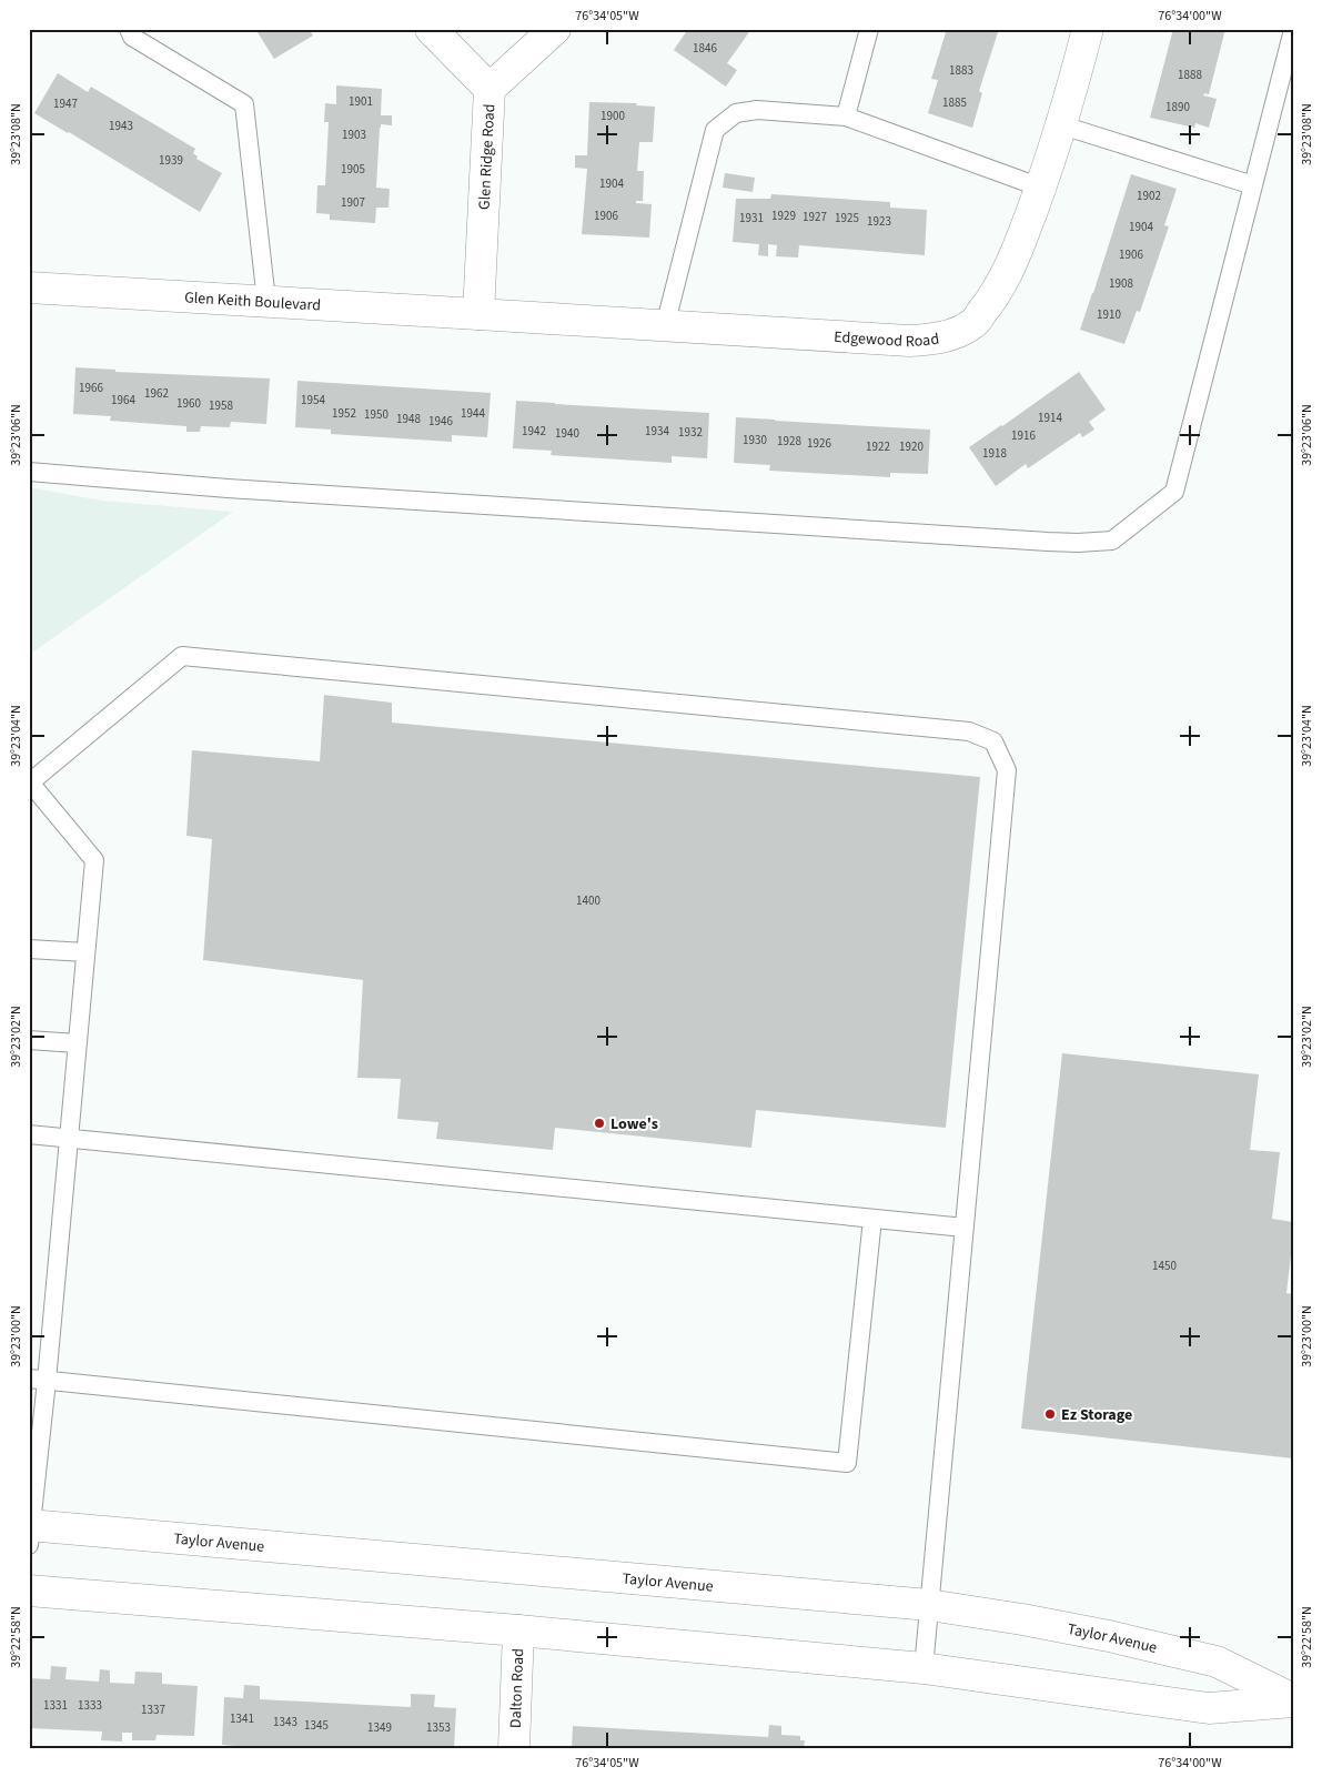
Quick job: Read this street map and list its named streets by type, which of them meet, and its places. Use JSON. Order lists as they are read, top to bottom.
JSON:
{
  "streets": {
    "main road": [
      "Glen Ridge Road",
      "Glen Keith Boulevard",
      "Edgewood Road",
      "Taylor Avenue",
      "Dalton Road"
    ]
  },
  "crossings": [
    ["Glen Ridge Road", "Glen Keith Boulevard"],
    ["Glen Ridge Road", "Edgewood Road"],
    ["Glen Keith Boulevard", "Edgewood Road"],
    ["Taylor Avenue", "Dalton Road"]
  ],
  "places": ["Lowe's", "Ez Storage"],
  "house_numbers": [
    "1846",
    "1883",
    "1888",
    "1901",
    "1885",
    "1947",
    "1890",
    "1900",
    "1943",
    "1903",
    "1939",
    "1905",
    "1904",
    "1902",
    "1907",
    "1906",
    "1929",
    "1927",
    "1931",
    "1925",
    "1923",
    "1904",
    "1906",
    "1908",
    "1910",
    "1966",
    "1962",
    "1964",
    "1954",
    "1960",
    "1958",
    "1952",
    "1944",
    "1950",
    "1914",
    "1948",
    "1946",
    "1942",
    "1934",
    "1932",
    "1940",
    "1916",
    "1930",
    "1928",
    "1926",
    "1922",
    "1920",
    "1918",
    "1400",
    "1450",
    "1331",
    "1333",
    "1337",
    "1341",
    "1343",
    "1345",
    "1349",
    "1353"
  ],
  "coordinates": [
    "76°34'05\"W",
    "76°34'00\"W",
    "39°23'08\"N",
    "39°23'06\"N",
    "39°23'04\"N",
    "39°23'02\"N",
    "39°23'00\"N",
    "39°22'58\"N"
  ]
}
